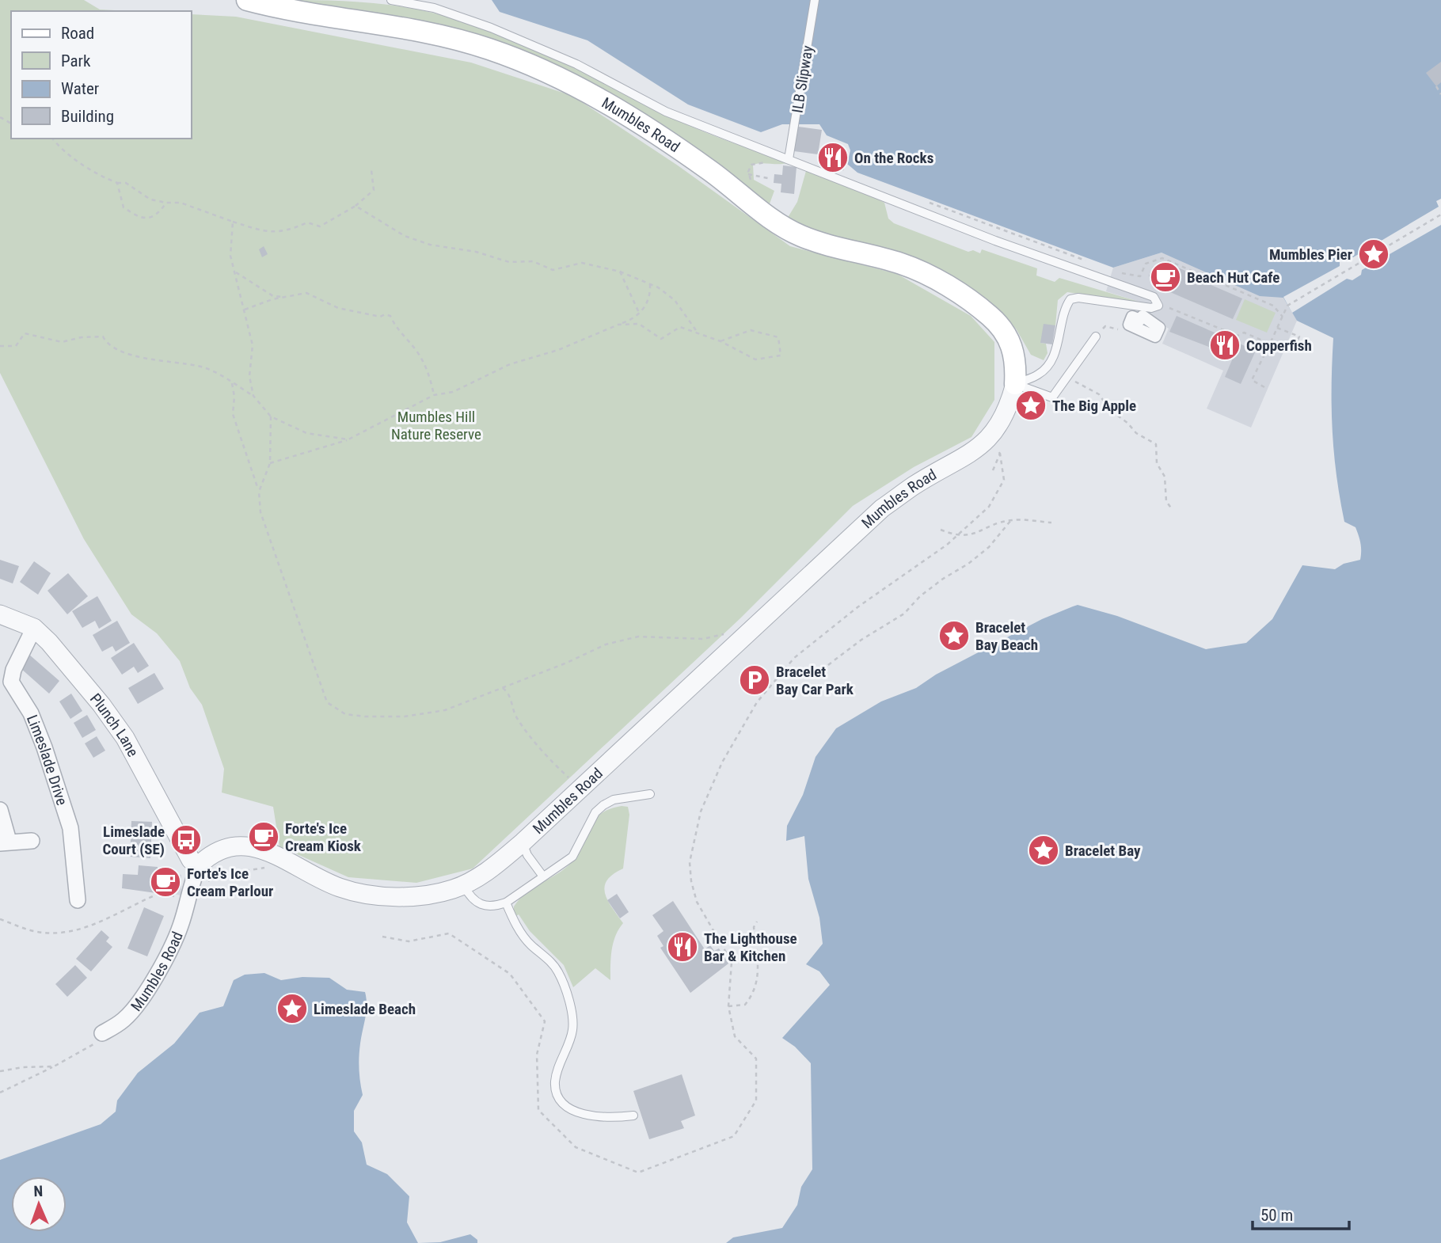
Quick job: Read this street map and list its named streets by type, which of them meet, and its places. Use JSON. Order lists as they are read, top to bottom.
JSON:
{
  "streets": {
    "main road": ["Mumbles Road"],
    "street": ["Plunch Lane", "Limeslade Drive"],
    "lane": ["ILB Slipway"]
  },
  "crossings": [
    ["Mumbles Road", "Plunch Lane"],
    ["Plunch Lane", "Limeslade Drive"]
  ],
  "parks": ["Mumbles Hill Nature Reserve"],
  "places": {
    "restaurant": ["On the Rocks", "Copperfish", "The Lighthouse Bar & Kitchen"],
    "place": [
      "Mumbles Pier",
      "The Big Apple",
      "Bracelet Bay Beach",
      "Bracelet Bay",
      "Limeslade Beach"
    ],
    "cafe": ["Beach Hut Cafe", "Forte's Ice Cream Kiosk", "Forte's Ice Cream Parlour"],
    "parking": ["Bracelet Bay Car Park"],
    "bus stop": ["Limeslade Court (SE)"]
  },
  "legend": [
    "Road",
    "Park",
    "Water",
    "Building"
  ],
  "scale_bar": "50 m",
  "north": "top"
}
